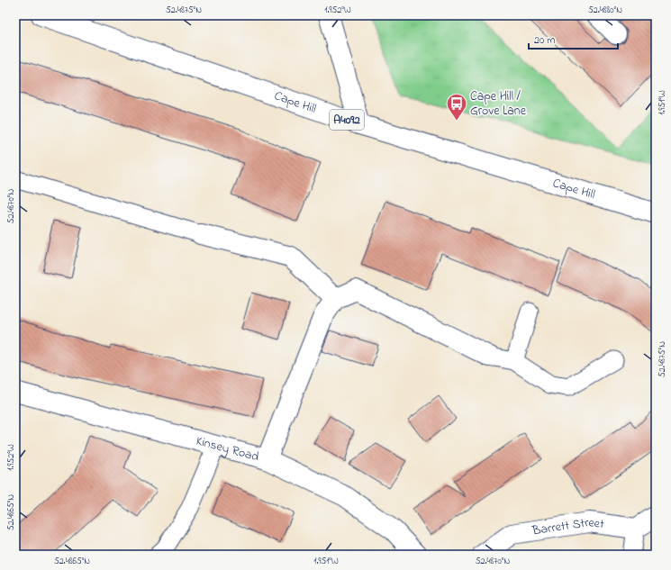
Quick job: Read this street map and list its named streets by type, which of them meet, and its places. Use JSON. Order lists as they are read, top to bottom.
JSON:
{
  "streets": {
    "street": [
      "Cape Hill",
      "A4092",
      "Kinsey Road",
      "Barrett Street"
    ]
  },
  "places": {
    "bus stop": ["Cape Hill / Grove Lane"]
  },
  "scale_bar": "20 m",
  "coordinates": [
    "52.4875°N",
    "1.952°W",
    "52.4880°N",
    "1.951°W",
    "52.4870°N",
    "52.4865°N"
  ]
}
